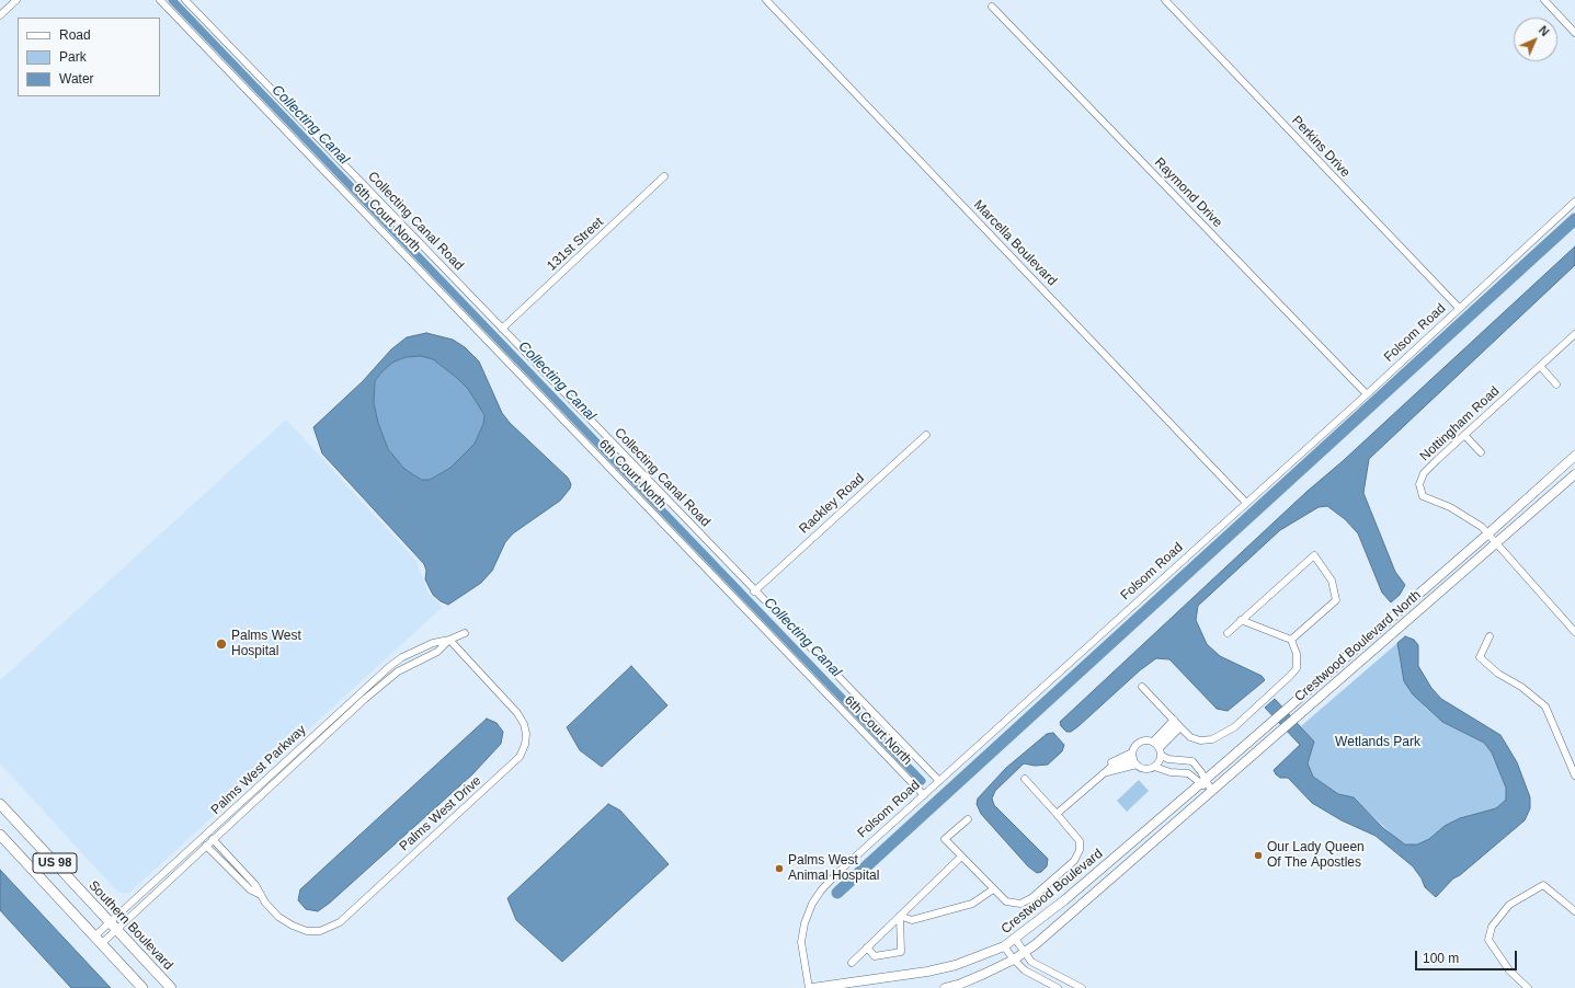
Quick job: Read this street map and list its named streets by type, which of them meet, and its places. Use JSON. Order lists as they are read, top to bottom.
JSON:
{
  "streets": {
    "highway": ["US 98", "Southern Boulevard"],
    "main road": ["Crestwood Boulevard North", "Crestwood Boulevard"],
    "street": [
      "Perkins Drive",
      "Raymond Drive",
      "6th Court North",
      "Collecting Canal Road",
      "Marcella Boulevard",
      "131st Street",
      "Folsom Road",
      "Nottingham Road",
      "Rackley Road",
      "Palms West Parkway",
      "Palms West Drive"
    ]
  },
  "crossings": [
    ["Perkins Drive", "Folsom Road"],
    ["Raymond Drive", "Folsom Road"],
    ["6th Court North", "Folsom Road"],
    ["Collecting Canal Road", "131st Street"],
    ["Collecting Canal Road", "Folsom Road"],
    ["Collecting Canal Road", "Rackley Road"],
    ["Marcella Boulevard", "Folsom Road"],
    ["Folsom Road", "Crestwood Boulevard"],
    ["Nottingham Road", "Crestwood Boulevard North"],
    ["Crestwood Boulevard North", "Crestwood Boulevard"],
    ["Palms West Parkway", "Palms West Drive"],
    ["Palms West Parkway", "US 98"],
    ["Palms West Parkway", "Southern Boulevard"]
  ],
  "water": ["Collecting Canal"],
  "parks": ["Wetlands Park"],
  "places": ["Palms West Hospital", "Our Lady Queen Of The Apostles", "Palms West Animal Hospital"],
  "legend": ["Road", "Park", "Water"],
  "scale_bar": "100 m",
  "north": "top right"
}
